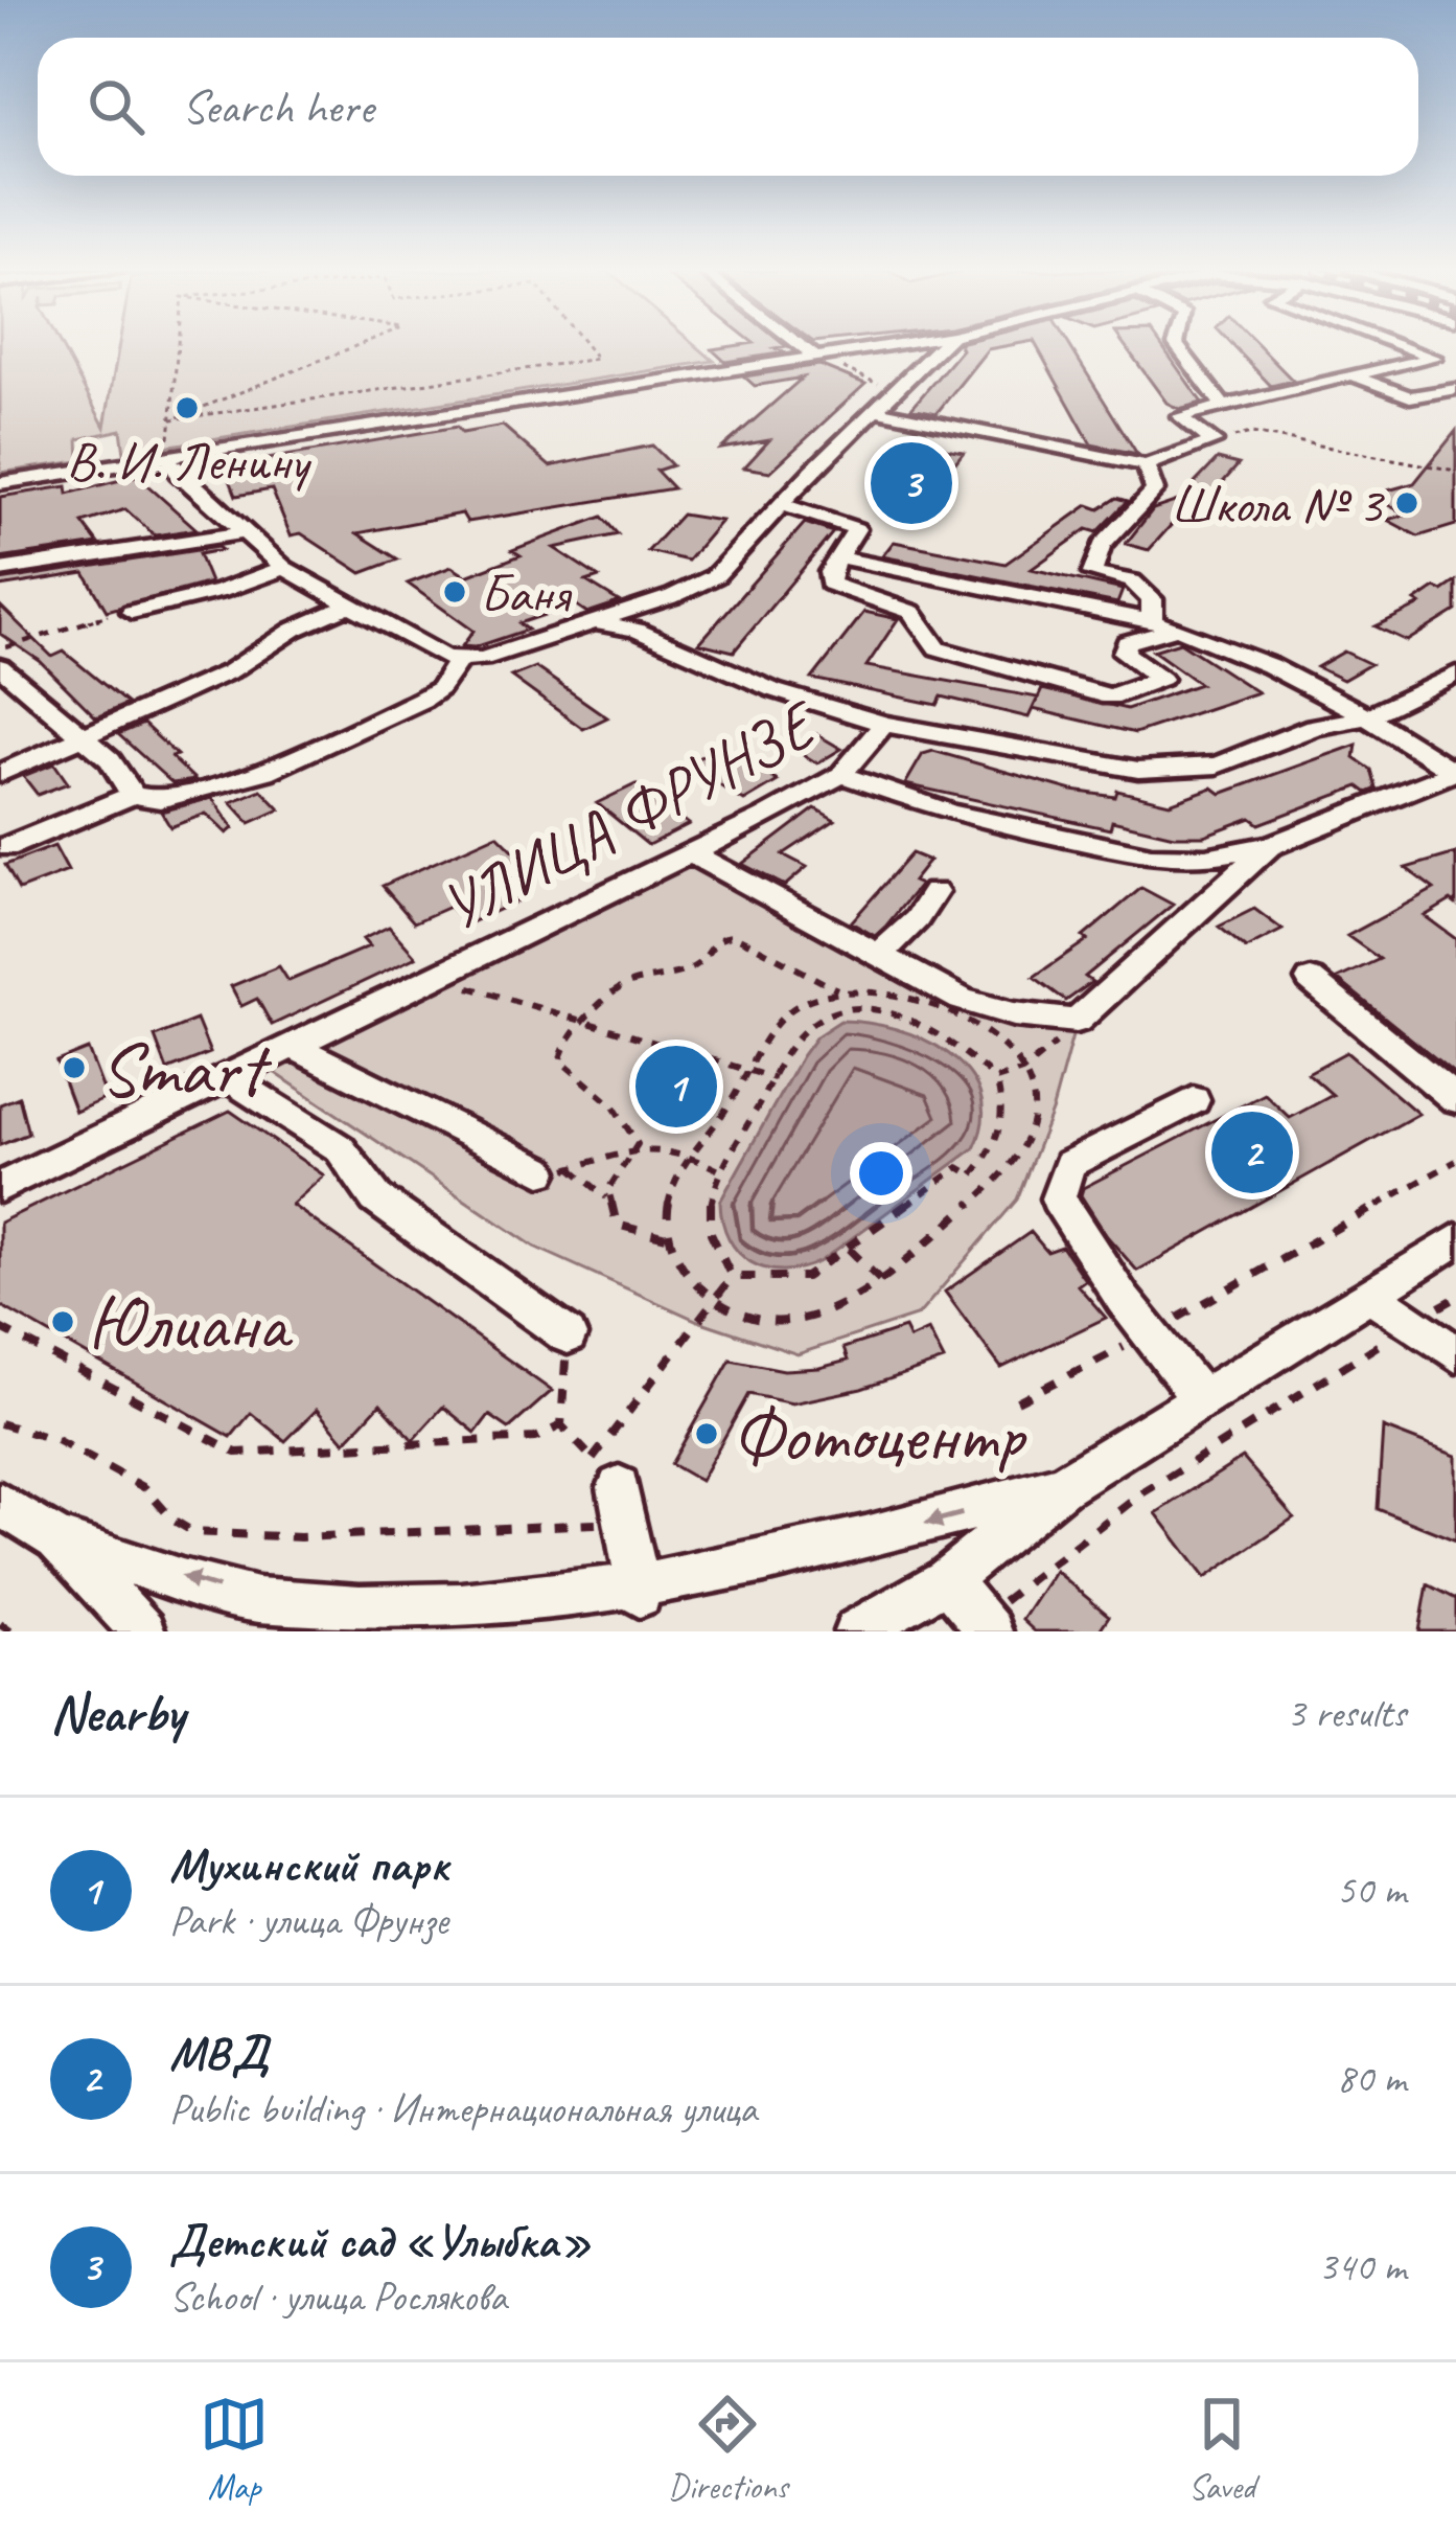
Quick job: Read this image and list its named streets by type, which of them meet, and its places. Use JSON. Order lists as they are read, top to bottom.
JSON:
{
  "streets": {
    "street": ["УЛИЦА ФРУНЗЕ"]
  },
  "places": [
    "В. И. Ленину",
    "Школа № 3",
    "Баня",
    "Smart",
    "Юлиана",
    "Фотоцентр"
  ],
  "page": {
    "search": "Search here",
    "pins": ["3", "1", "2"],
    "heading": ["Nearby", "3 results"],
    "list": [
      {
        "mark": "1",
        "name": "Мухинский парк",
        "note": "Park · улица Фрунзе",
        "value": "50 m"
      },
      {
        "mark": "2",
        "name": "МВД",
        "note": "Public building · Интернациональная улица",
        "value": "80 m"
      },
      {
        "mark": "3",
        "name": "Детский сад «Улыбка»",
        "note": "School · улица Рослякова",
        "value": "340 m"
      }
    ],
    "nav": ["Map", "Directions", "Saved"]
  }
}
